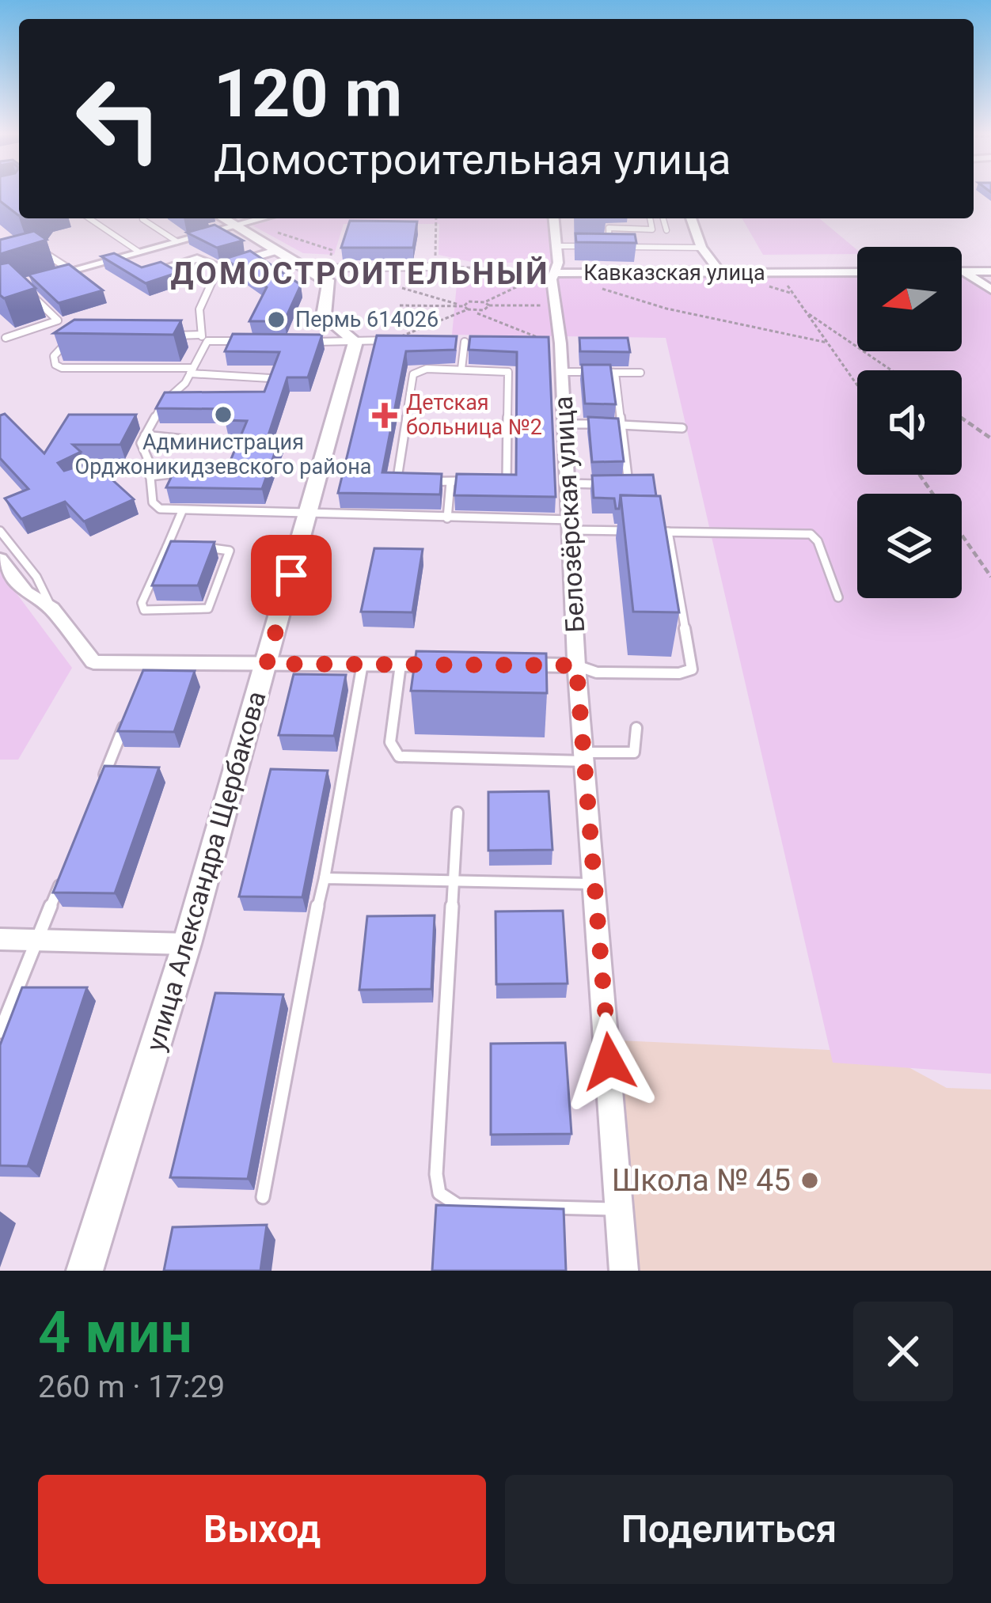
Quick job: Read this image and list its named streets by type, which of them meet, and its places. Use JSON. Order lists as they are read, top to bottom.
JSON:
{
  "streets": {
    "street": ["Кавказская улица", "Белозёрская улица", "улица Александра Щербакова"]
  },
  "crossings": [
    ["Кавказская улица", "Белозёрская улица"]
  ],
  "districts": ["ДОМОСТРОИТЕЛЬНЫЙ"],
  "places": {
    "other": ["Пермь 614026", "Администрация Орджоникидзевского района", "Школа № 45"],
    "health": ["Детская больница №2"]
  },
  "north": "left",
  "page": {
    "turn": ["120 m", "Домостроительная улица"],
    "heading": ["4 мин", "260 m · 17:29"],
    "buttons": ["Выход", "Поделиться"]
  }
}
